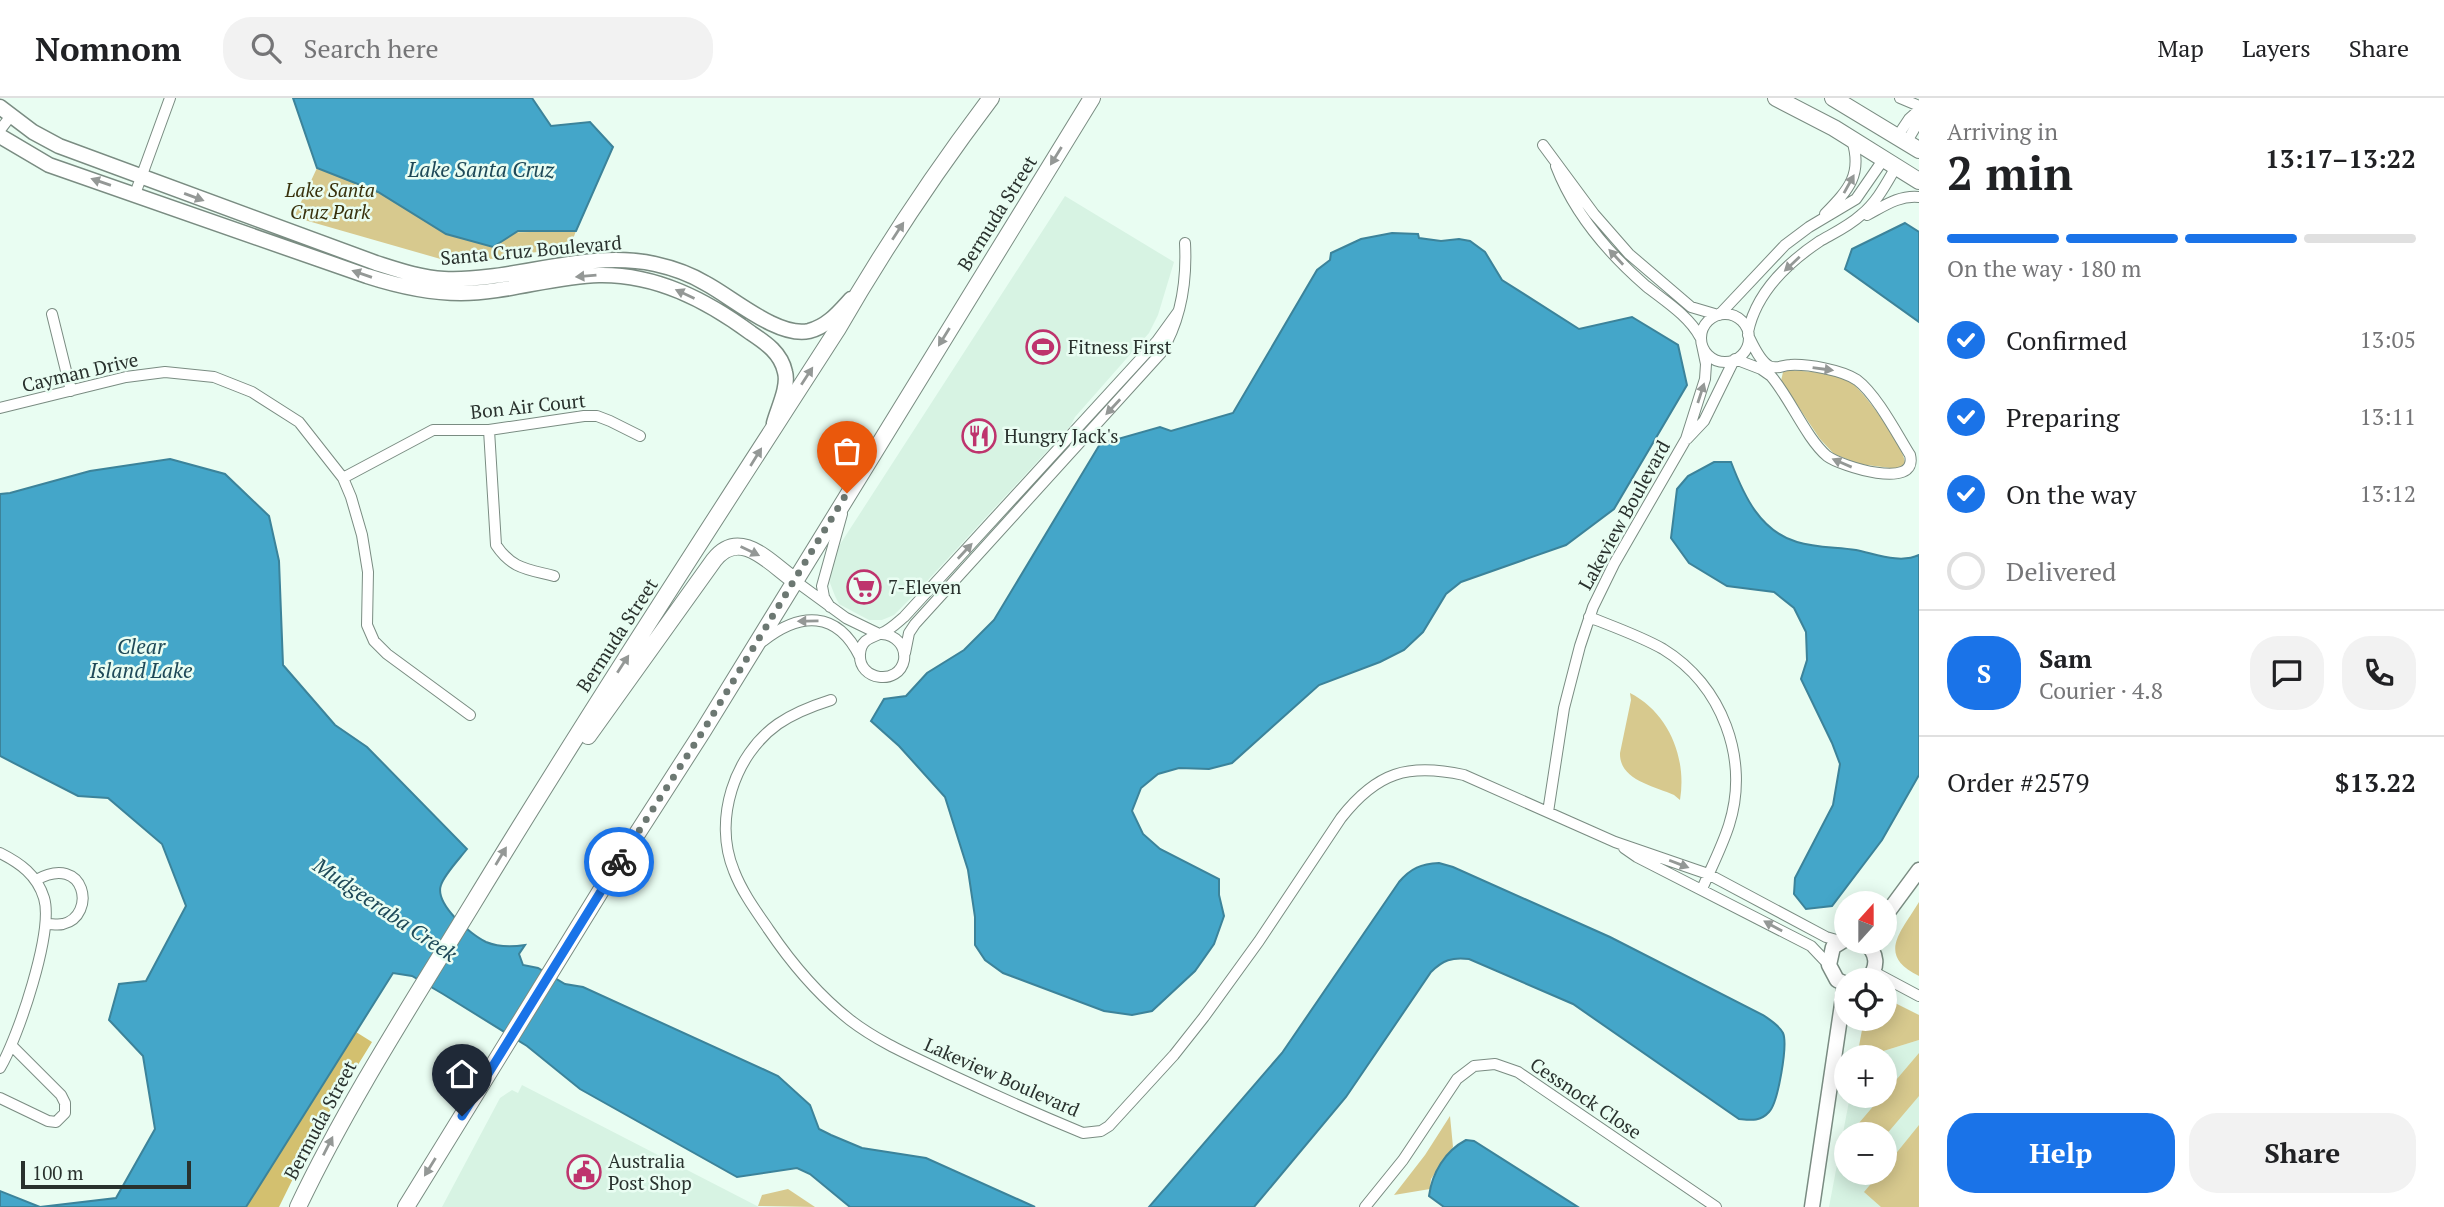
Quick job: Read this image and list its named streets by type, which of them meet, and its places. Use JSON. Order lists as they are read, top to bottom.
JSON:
{
  "streets": {
    "main road": ["Bermuda Street"],
    "street": [
      "Santa Cruz Boulevard",
      "Cayman Drive",
      "Bon Air Court",
      "Lakeview Boulevard",
      "Cessnock Close"
    ]
  },
  "crossings": [
    ["Bermuda Street", "Santa Cruz Boulevard"],
    ["Cayman Drive", "Bon Air Court"]
  ],
  "water": ["Lake Santa Cruz", "Clear Island Lake", "Mudgeeraba Creek"],
  "parks": ["Lake Santa Cruz Park"],
  "places": {
    "sports": ["Fitness First"],
    "restaurant": ["Hungry Jack's"],
    "supermarket": ["7-Eleven"],
    "public building": ["Australia Post Shop"]
  },
  "scale_bar": "100 m",
  "north": "top",
  "page": {
    "header": "Nomnom",
    "search": "Search here",
    "nav": ["Map", "Layers", "Share"],
    "heading": ["2 min", "Arriving in", "13:17–13:22"],
    "panel": [
      "Sam",
      "Courier · 4.8",
      "Order #2579",
      "$13.22"
    ],
    "bar": "On the way · 180 m",
    "list": [
      ["Confirmed", "13:05"],
      ["Preparing", "13:11"],
      ["On the way", "13:12"],
      "Delivered"
    ],
    "round": "S",
    "map_buttons": ["+", "−"],
    "buttons": ["Help", "Share"],
    "scale": "100 m"
  }
}
